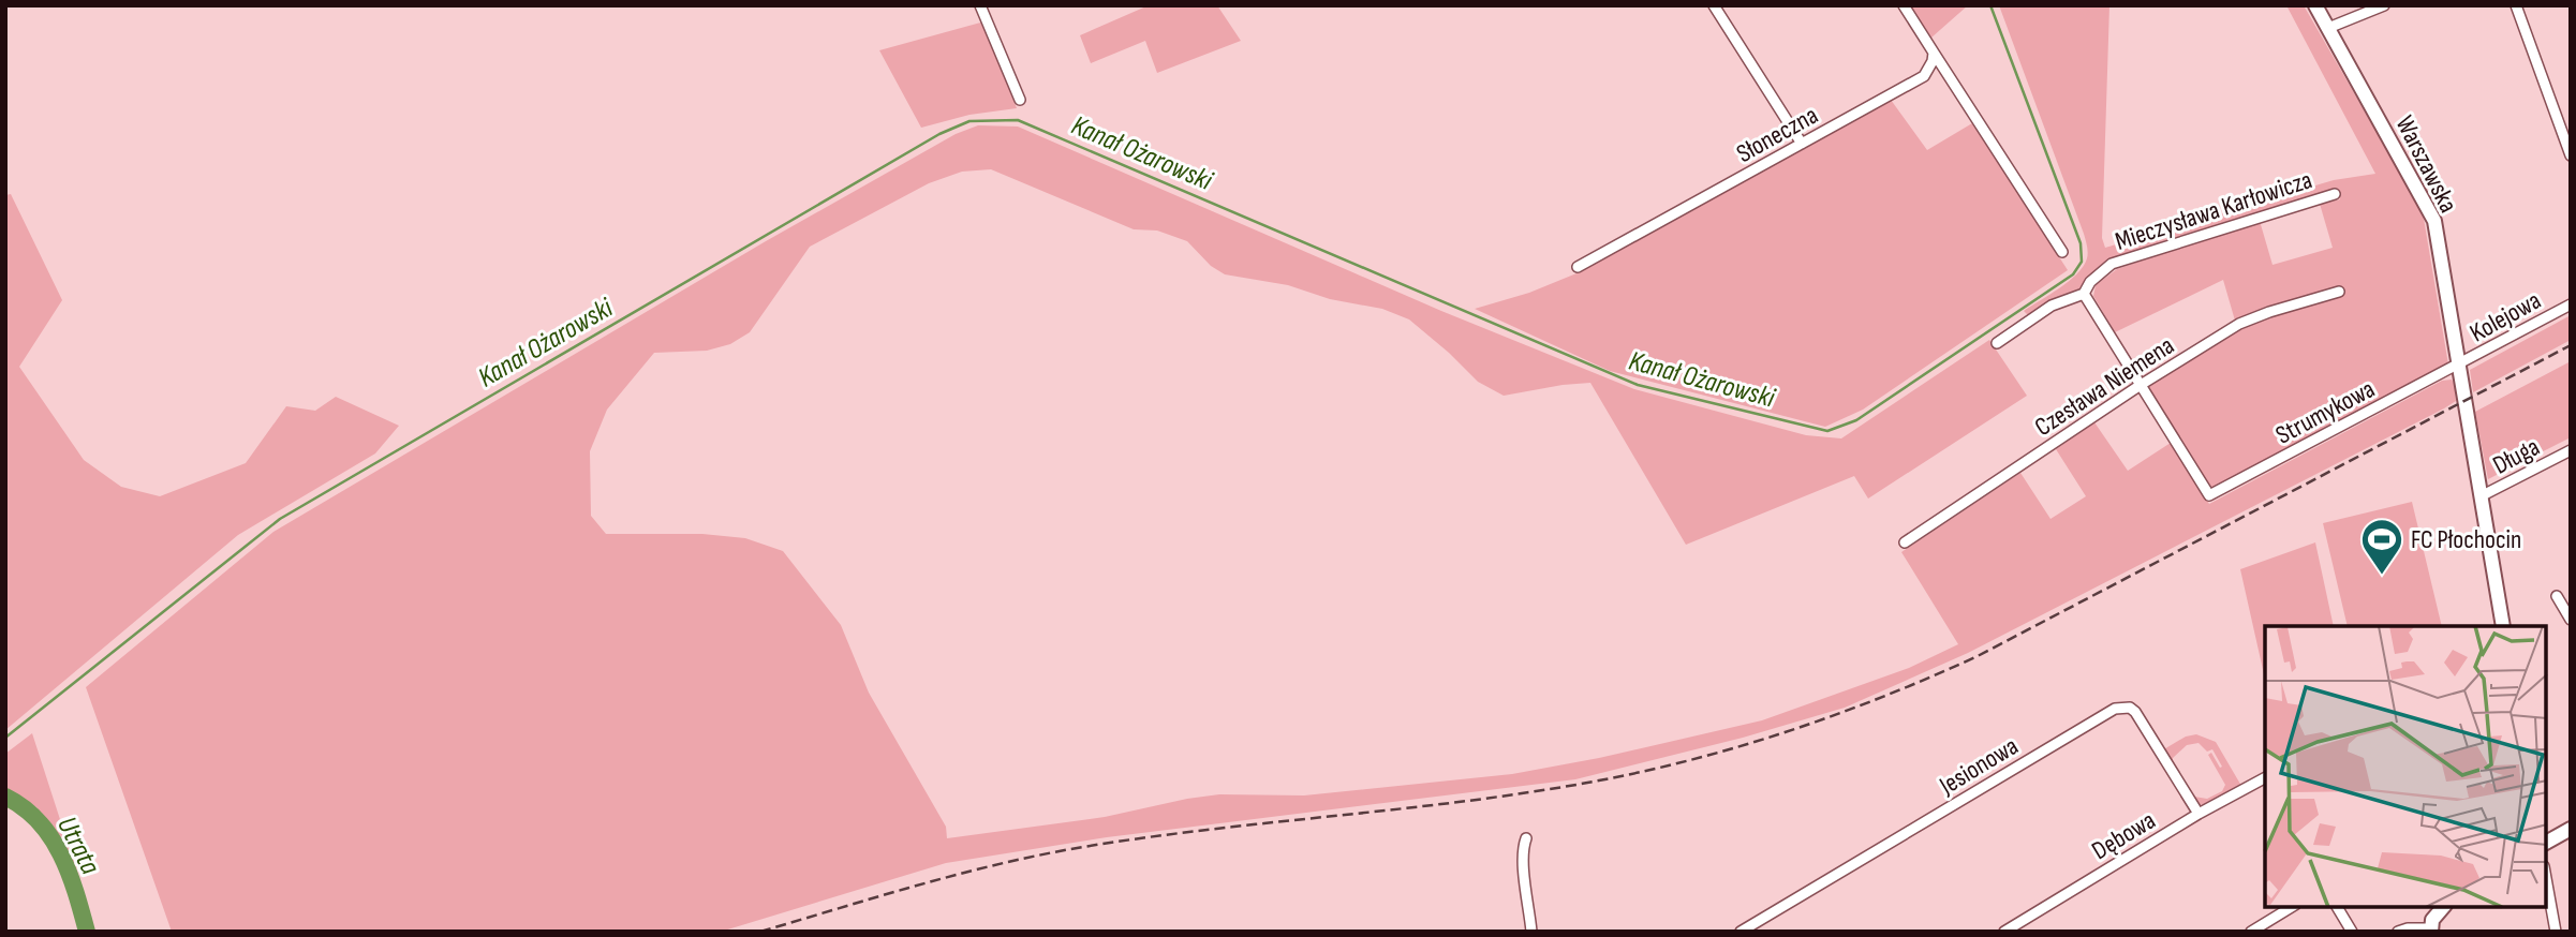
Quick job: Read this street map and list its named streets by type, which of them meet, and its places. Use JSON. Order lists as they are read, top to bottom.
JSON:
{
  "streets": {
    "main road": ["Warszawska"],
    "street": [
      "Słoneczna",
      "Mieczysława Karłowicza",
      "Kolejowa",
      "Czesława Niemena",
      "Strumykowa",
      "Długa",
      "Jesionowa",
      "Dębowa"
    ]
  },
  "crossings": [
    ["Warszawska", "Kolejowa"],
    ["Warszawska", "Strumykowa"],
    ["Warszawska", "Długa"],
    ["Kolejowa", "Strumykowa"],
    ["Czesława Niemena", "Strumykowa"],
    ["Jesionowa", "Dębowa"]
  ],
  "water": ["Kanał Ożarowski", "Utrata"],
  "places": {
    "sports": ["FC Płochocin"]
  }
}
